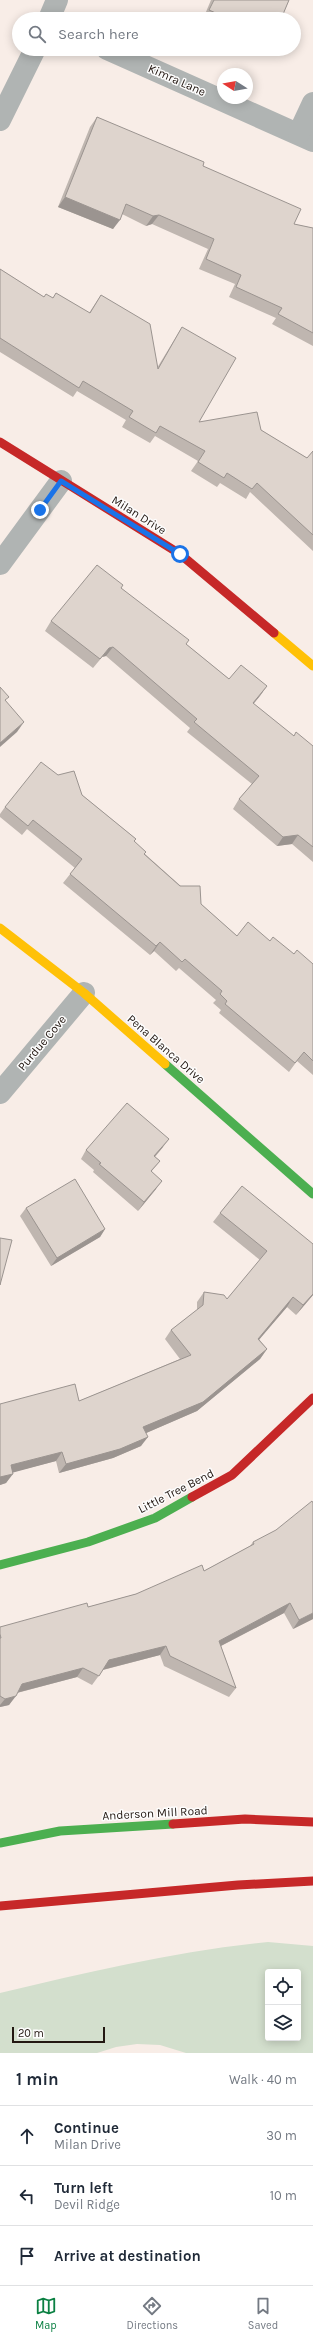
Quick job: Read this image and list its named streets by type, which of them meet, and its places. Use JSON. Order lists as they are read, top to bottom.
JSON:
{
  "streets": {
    "street": [
      "Kimra Lane",
      "Milan Drive",
      "Purdue Cove",
      "Pena Blanca Drive",
      "Little Tree Bend",
      "Anderson Mill Road"
    ]
  },
  "crossings": [
    ["Purdue Cove", "Pena Blanca Drive"]
  ],
  "scale_bar": "20 m",
  "north": "left",
  "page": {
    "search": "Search here",
    "scale": "20 m",
    "heading": ["1 min", "Walk · 40 m"],
    "list": [
      ["Continue", "Milan Drive", "30 m"],
      ["Turn left", "Devil Ridge", "10 m"],
      "Arrive at destination"
    ],
    "nav": ["Map", "Directions", "Saved"]
  }
}
